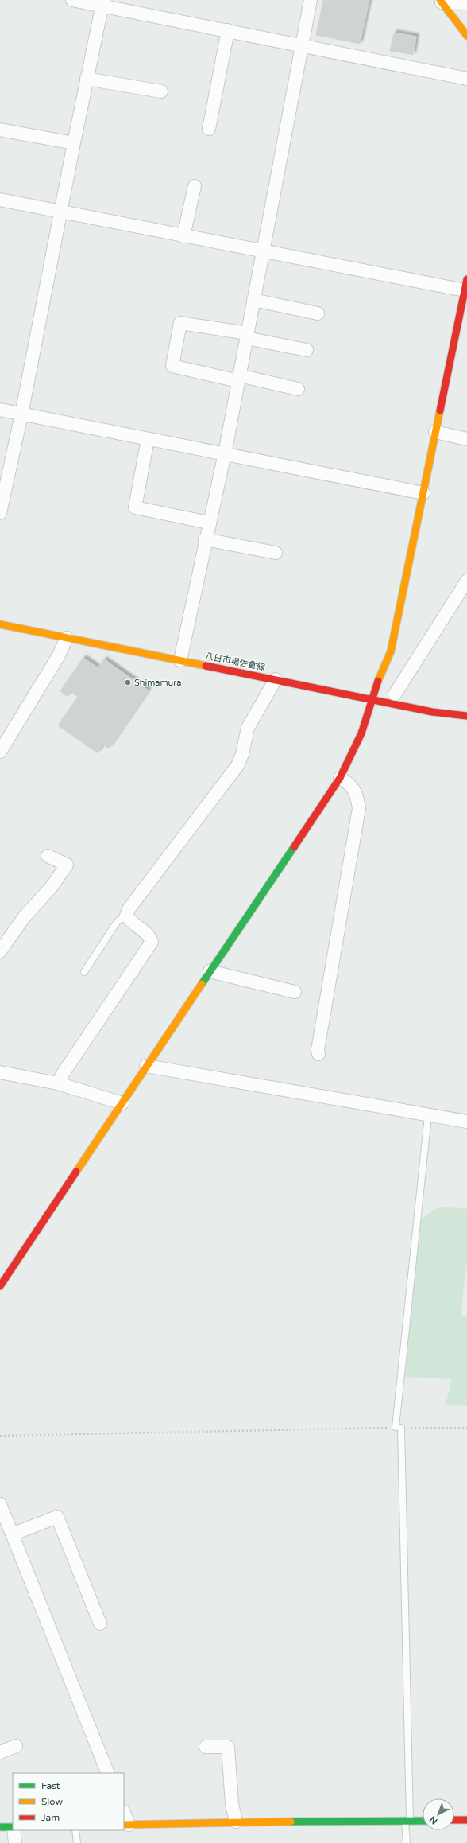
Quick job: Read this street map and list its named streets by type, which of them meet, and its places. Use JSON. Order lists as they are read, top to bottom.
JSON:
{
  "streets": {
    "main road": ["八日市場佐倉線"]
  },
  "places": ["Shimamura"],
  "legend": ["Fast", "Slow", "Jam"],
  "north": "bottom left"
}
